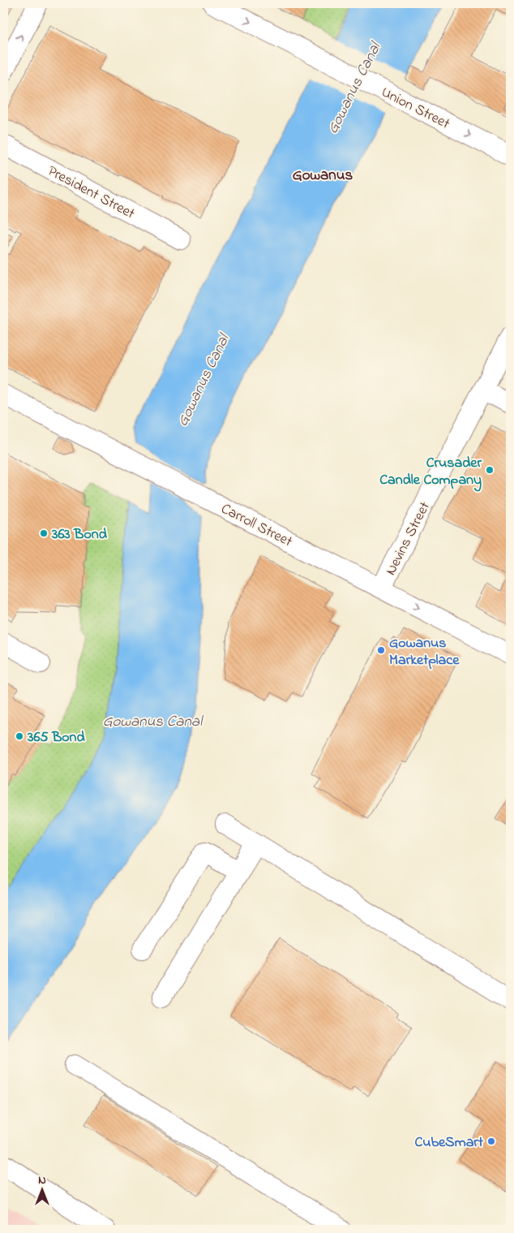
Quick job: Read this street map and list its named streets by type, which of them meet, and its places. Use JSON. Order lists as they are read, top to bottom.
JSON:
{
  "streets": {
    "street": [
      "Union Street",
      "President Street",
      "Carroll Street",
      "Nevins Street"
    ]
  },
  "crossings": [
    ["Carroll Street", "Nevins Street"]
  ],
  "one_way": ["Union Street"],
  "districts": ["Gowanus"],
  "water": ["Gowanus Canal"],
  "places": [
    "Crusader Candle Company",
    "363 Bond",
    "Gowanus Marketplace",
    "365 Bond",
    "CubeSmart"
  ],
  "north": "top"
}
